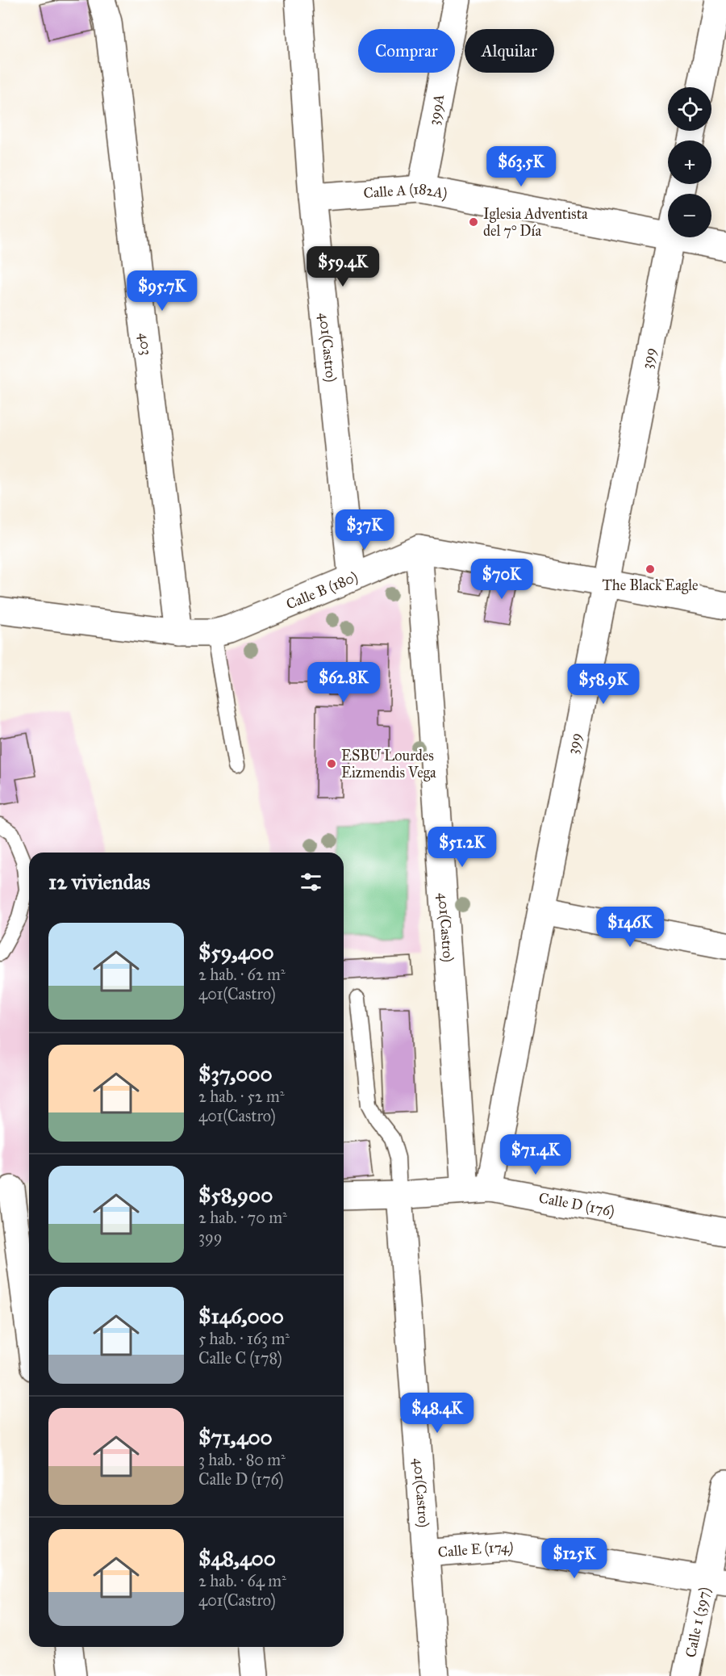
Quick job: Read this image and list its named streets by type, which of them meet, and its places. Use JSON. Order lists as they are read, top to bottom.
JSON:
{
  "streets": {
    "street": [
      "399A",
      "Calle A (182A)",
      "403",
      "401(Castro)",
      "399",
      "Calle B (180)",
      "Calle D (176)",
      "Calle E (174)",
      "Calle 1 (397)"
    ]
  },
  "crossings": [
    ["399A", "Calle A (182A)"],
    ["Calle A (182A)", "401(Castro)"],
    ["403", "Calle B (180)"],
    ["401(Castro)", "399"],
    ["401(Castro)", "Calle B (180)"],
    ["401(Castro)", "Calle D (176)"],
    ["401(Castro)", "Calle E (174)"],
    ["399", "Calle D (176)"],
    ["Calle E (174)", "Calle 1 (397)"]
  ],
  "places": ["Iglesia Adventista del 7° Día", "The Black Eagle", "ESBU Lourdes Eizmendis Vega"],
  "page": {
    "chip": ["Comprar", "Alquilar"],
    "map_buttons": ["+", "−"],
    "price": [
      "$63.5K",
      "$59.4K",
      "$95.7K",
      "$37K",
      "$70K",
      "$62.8K",
      "$58.9K",
      "$51.2K",
      "$146K",
      "$71.4K",
      "$48.4K",
      "$125K"
    ],
    "heading": "12 viviendas",
    "list": [
      {
        "name": "$59,400",
        "note": "2 hab. · 62 m² · 401(Castro)"
      },
      {
        "name": "$37,000",
        "note": "2 hab. · 52 m² · 401(Castro)"
      },
      {
        "name": "$58,900",
        "note": "2 hab. · 70 m² · 399"
      },
      {
        "name": "$146,000",
        "note": "5 hab. · 163 m² · Calle C (178)"
      },
      {
        "name": "$71,400",
        "note": "3 hab. · 80 m² · Calle D (176)"
      },
      {
        "name": "$48,400",
        "note": "2 hab. · 64 m² · 401(Castro)"
      }
    ]
  }
}
